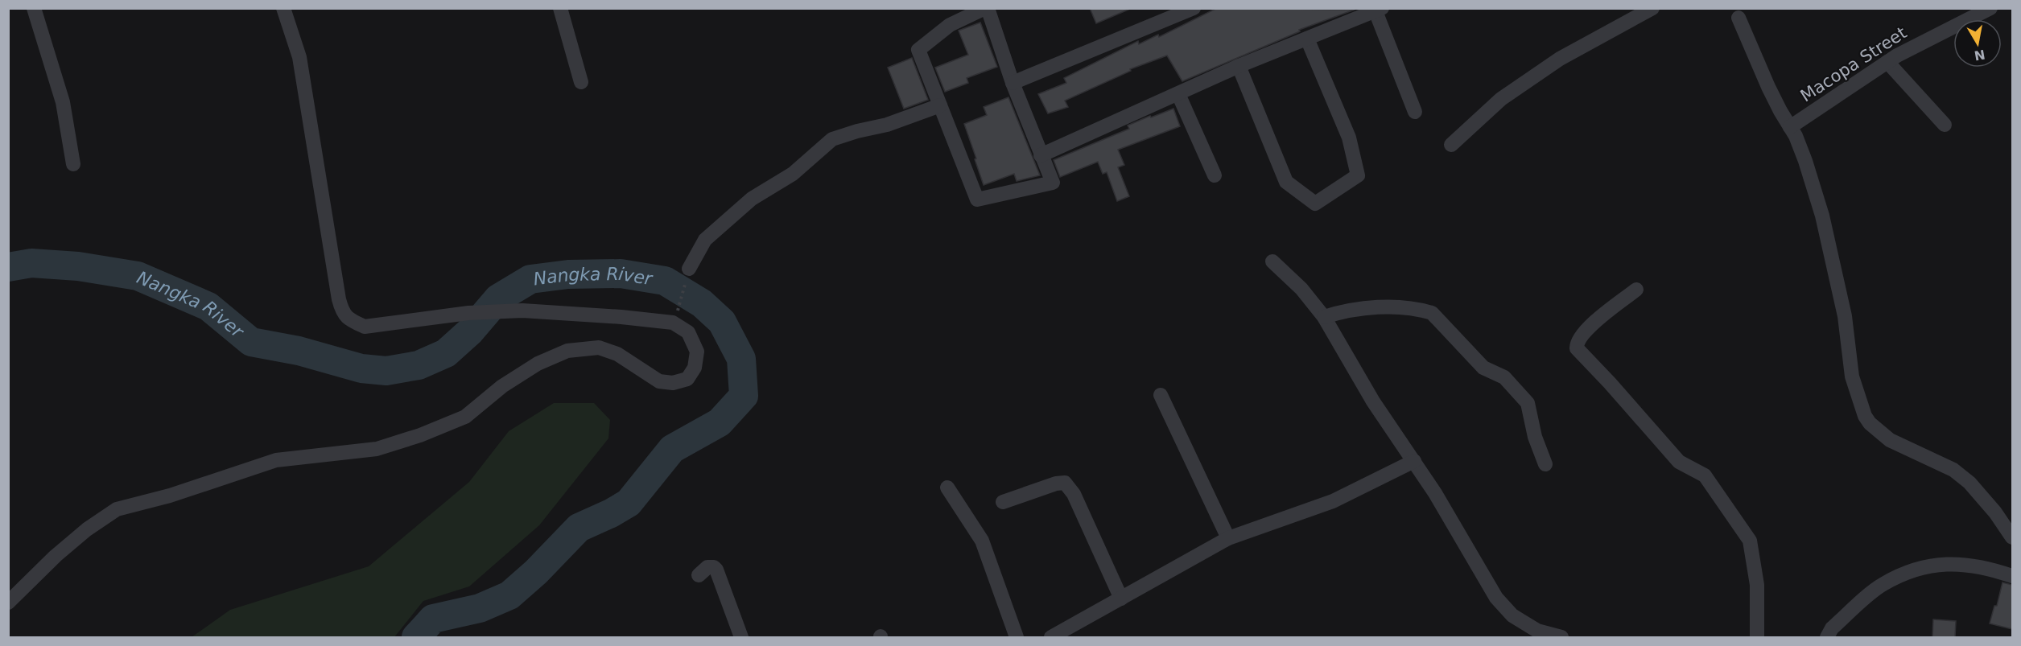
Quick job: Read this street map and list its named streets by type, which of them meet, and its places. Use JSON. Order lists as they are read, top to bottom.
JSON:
{
  "streets": {
    "street": ["Macopa Street"]
  },
  "water": ["Nangka River"],
  "north": "bottom"
}
